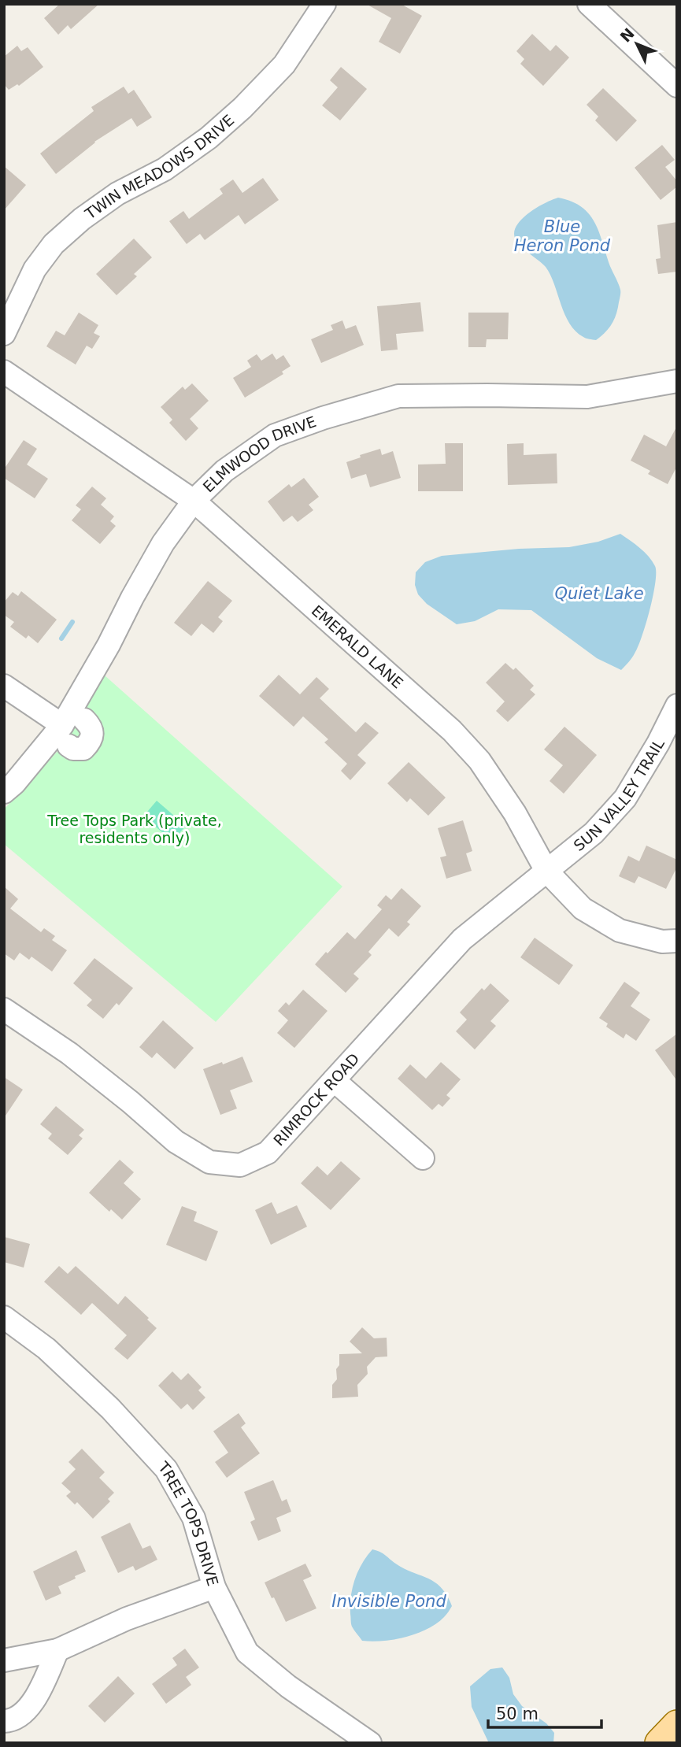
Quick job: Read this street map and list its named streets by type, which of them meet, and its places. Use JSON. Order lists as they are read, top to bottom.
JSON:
{
  "streets": {
    "street": [
      "TWIN MEADOWS DRIVE",
      "ELMWOOD DRIVE",
      "EMERALD LANE",
      "SUN VALLEY TRAIL",
      "RIMROCK ROAD",
      "TREE TOPS DRIVE"
    ]
  },
  "crossings": [
    ["ELMWOOD DRIVE", "EMERALD LANE"],
    ["EMERALD LANE", "SUN VALLEY TRAIL"],
    ["EMERALD LANE", "RIMROCK ROAD"],
    ["SUN VALLEY TRAIL", "RIMROCK ROAD"]
  ],
  "water": ["Blue Heron Pond", "Quiet Lake", "Invisible Pond"],
  "parks": ["Tree Tops Park (private, residents only)"],
  "scale_bar": "50 m",
  "north": "top left"
}
